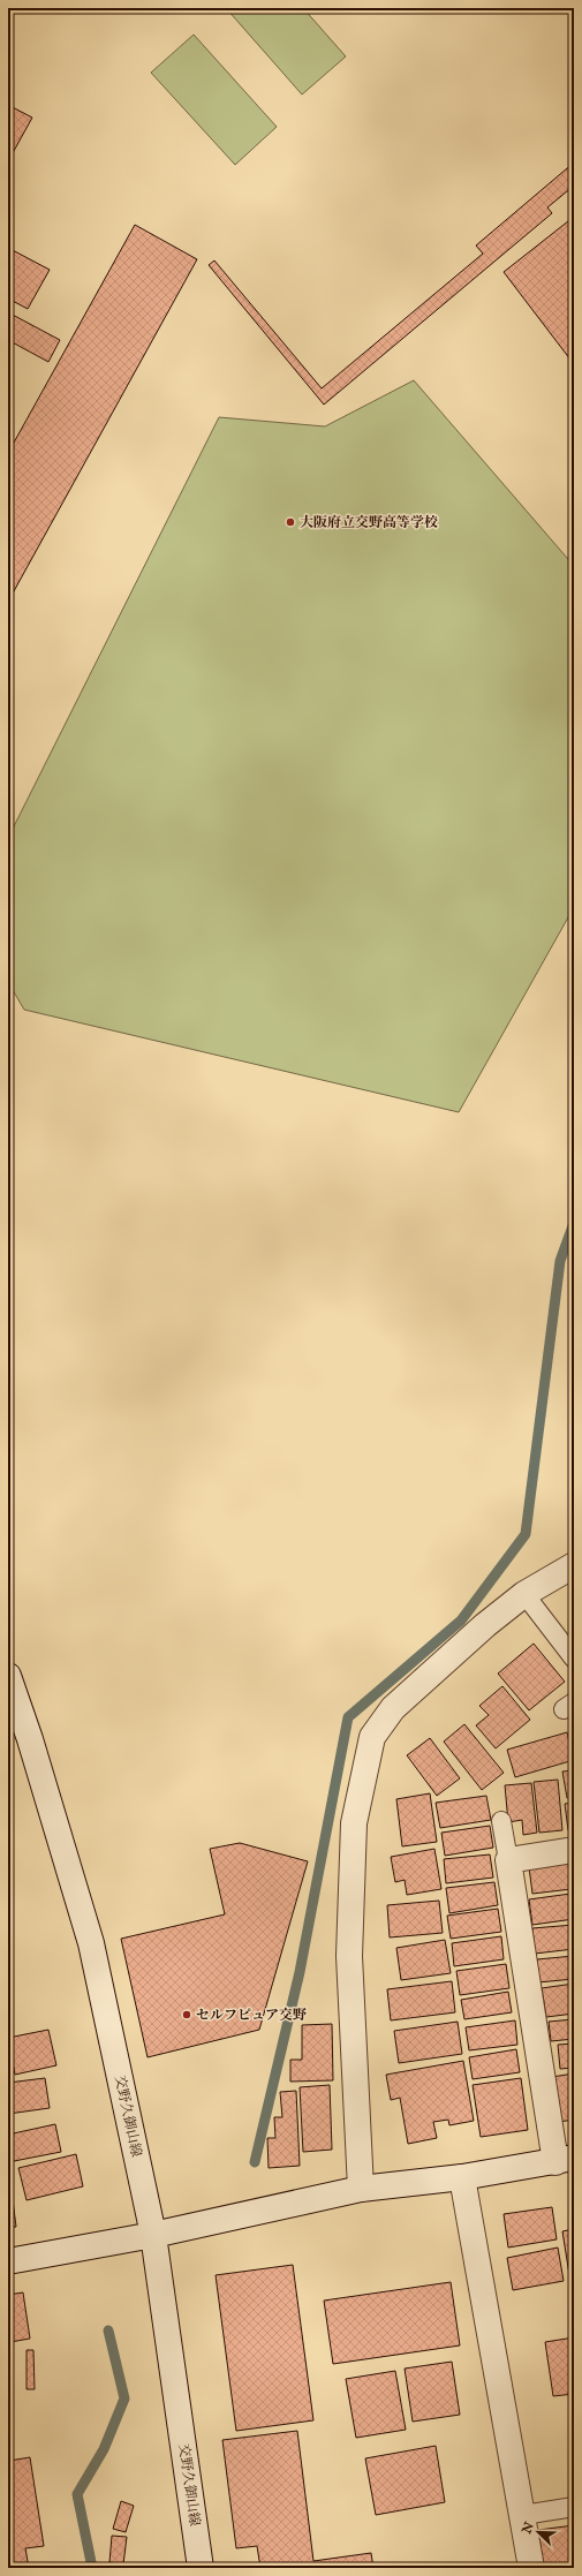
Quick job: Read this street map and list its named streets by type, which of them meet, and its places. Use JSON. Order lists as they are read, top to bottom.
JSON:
{
  "streets": {
    "street": ["交野久御山線"]
  },
  "places": ["大阪府立交野高等学校", "セルフピュア交野"],
  "north": "top left"
}
